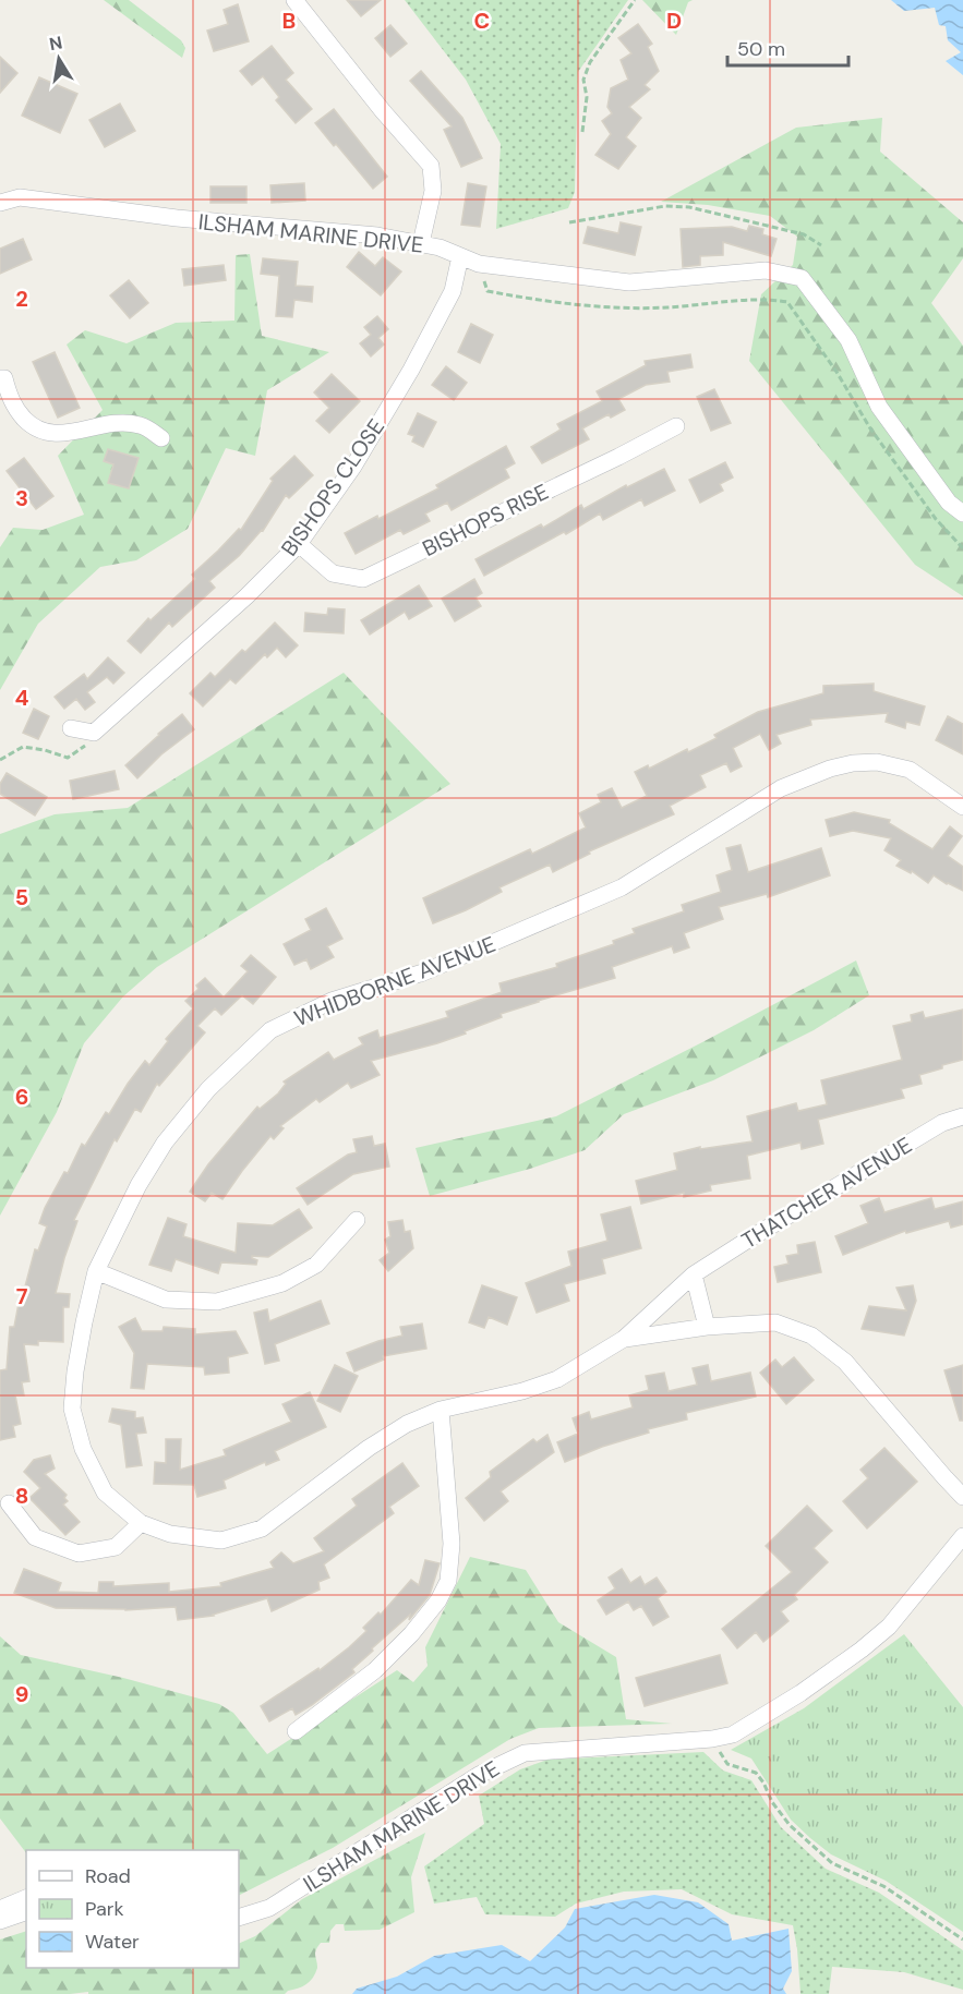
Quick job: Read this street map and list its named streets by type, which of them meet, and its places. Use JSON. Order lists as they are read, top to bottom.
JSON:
{
  "streets": {
    "street": [
      "ILSHAM MARINE DRIVE",
      "BISHOPS CLOSE",
      "BISHOPS RISE",
      "WHIDBORNE AVENUE",
      "THATCHER AVENUE"
    ]
  },
  "crossings": [
    ["ILSHAM MARINE DRIVE", "BISHOPS CLOSE"],
    ["BISHOPS CLOSE", "BISHOPS RISE"],
    ["WHIDBORNE AVENUE", "THATCHER AVENUE"]
  ],
  "legend": ["Road", "Park", "Water"],
  "scale_bar": "50 m",
  "north": "top",
  "grid": {
    "columns": ["B", "C", "D"],
    "rows": [
      "2",
      "3",
      "4",
      "5",
      "6",
      "7",
      "8",
      "9"
    ]
  }
}
